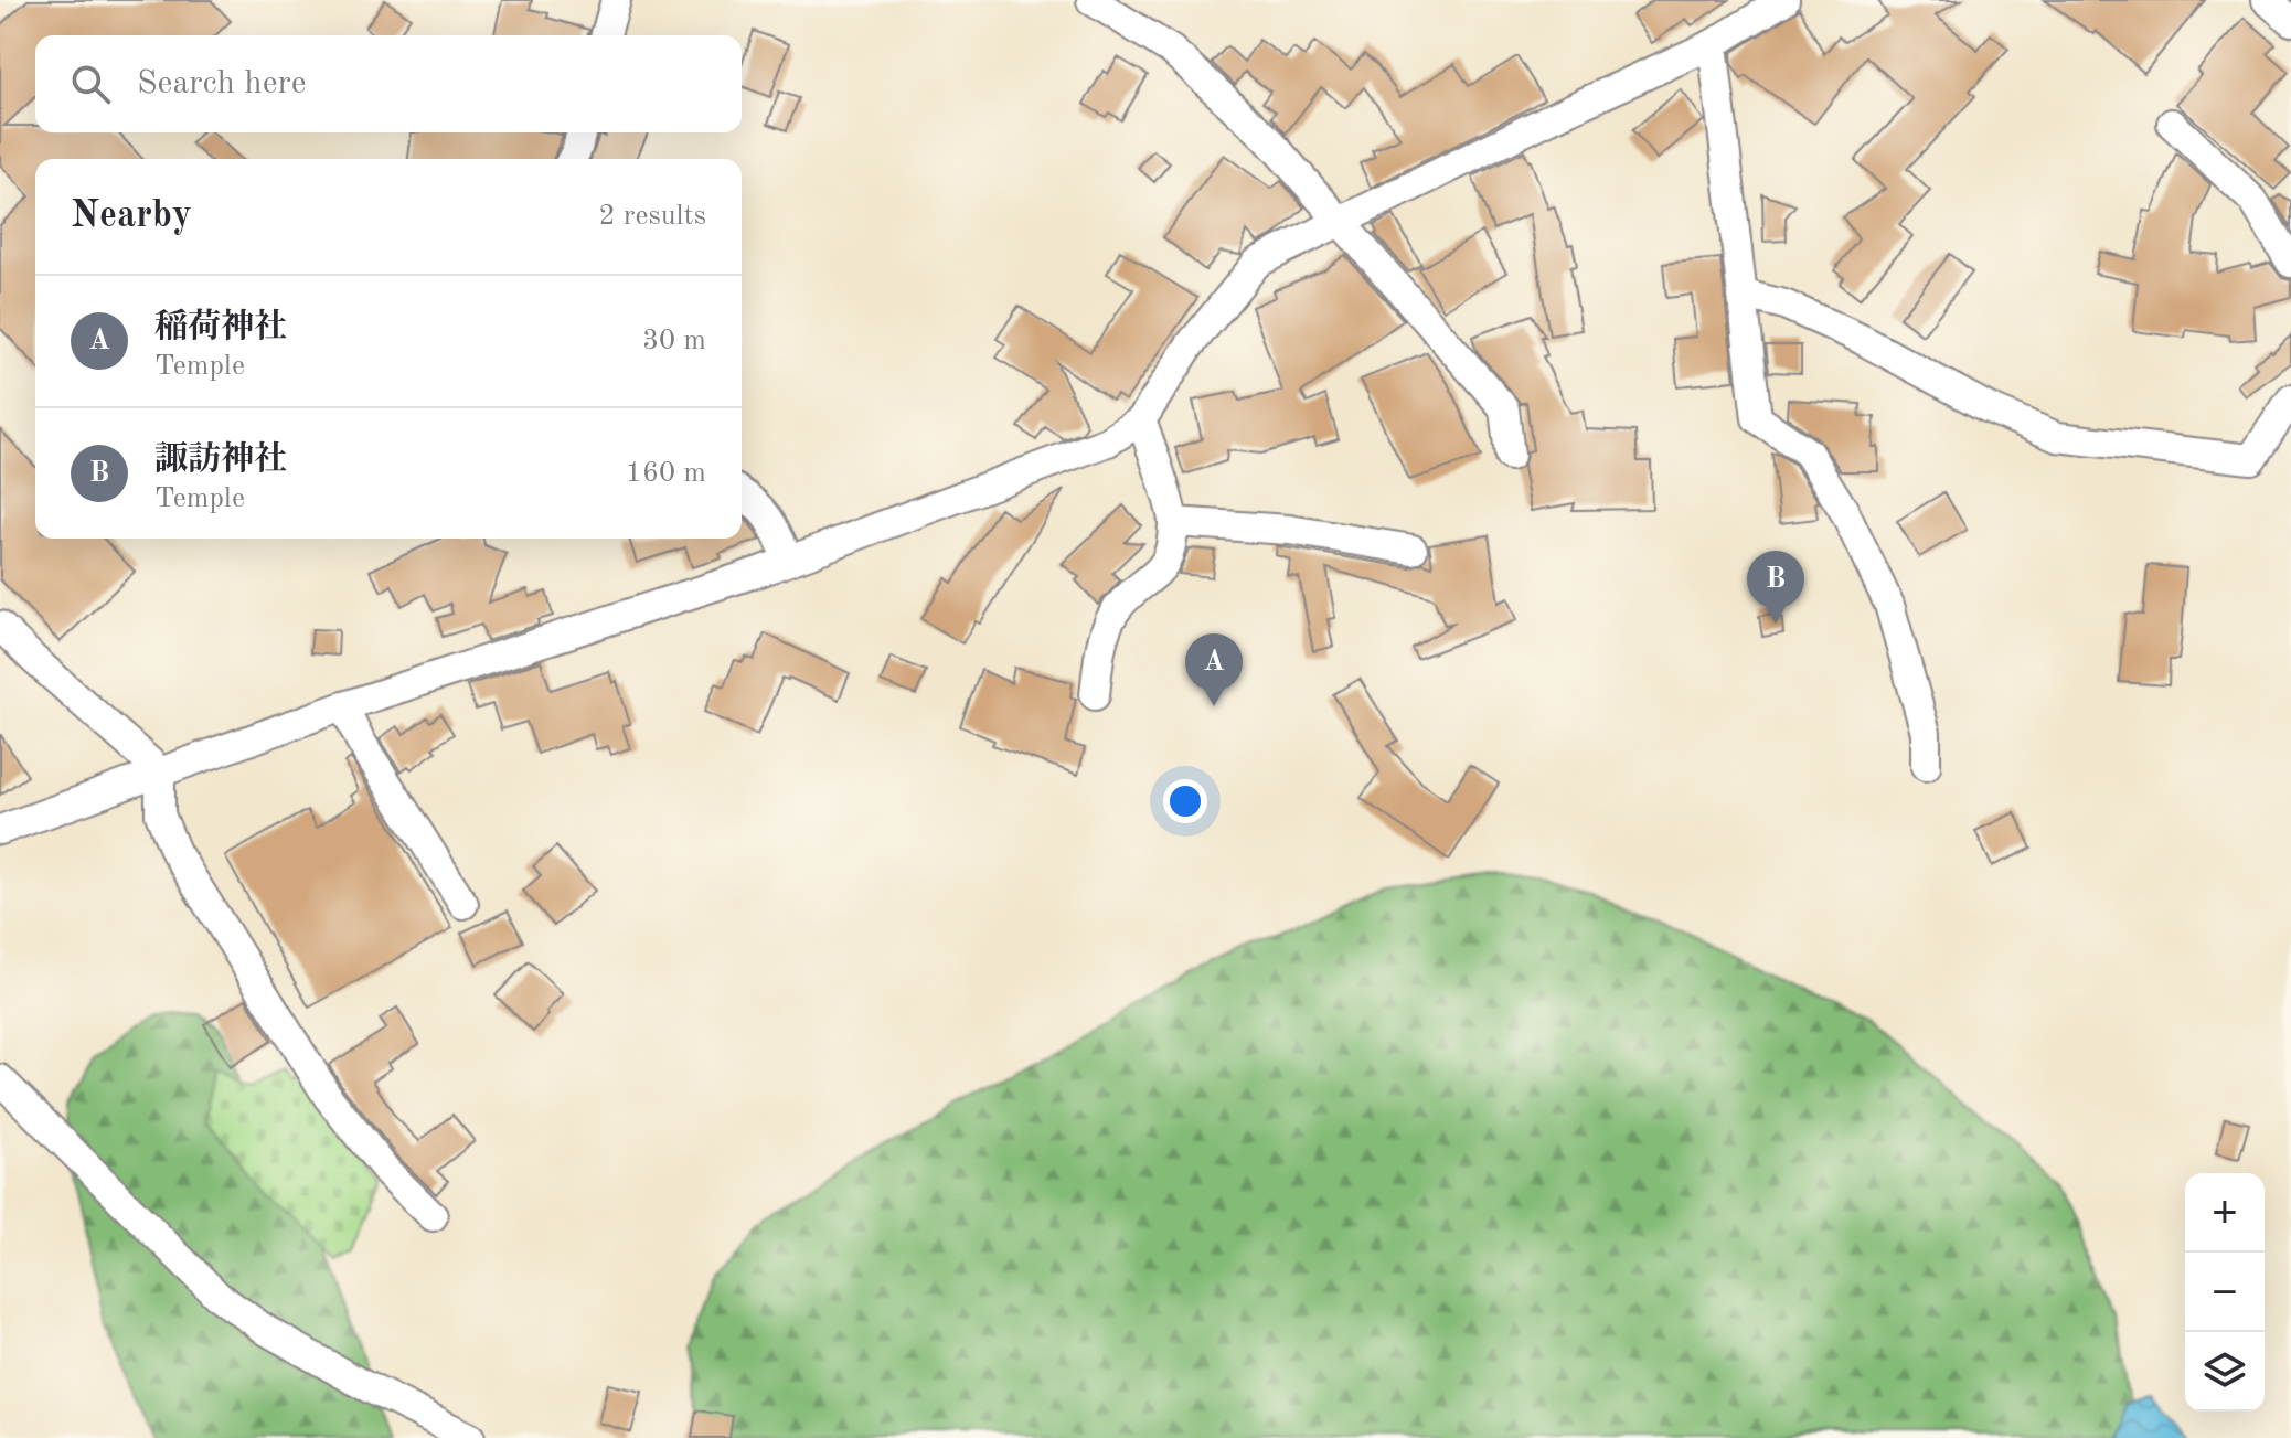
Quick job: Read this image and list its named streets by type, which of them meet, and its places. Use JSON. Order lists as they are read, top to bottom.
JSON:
{
  "page": {
    "search": "Search here",
    "heading": ["Nearby", "2 results"],
    "list": [
      {
        "mark": "A",
        "name": "稲荷神社",
        "note": "Temple",
        "value": "30 m"
      },
      {
        "mark": "B",
        "name": "諏訪神社",
        "note": "Temple",
        "value": "160 m"
      }
    ],
    "pins": ["B", "A"],
    "map_buttons": ["+", "−"]
  }
}
